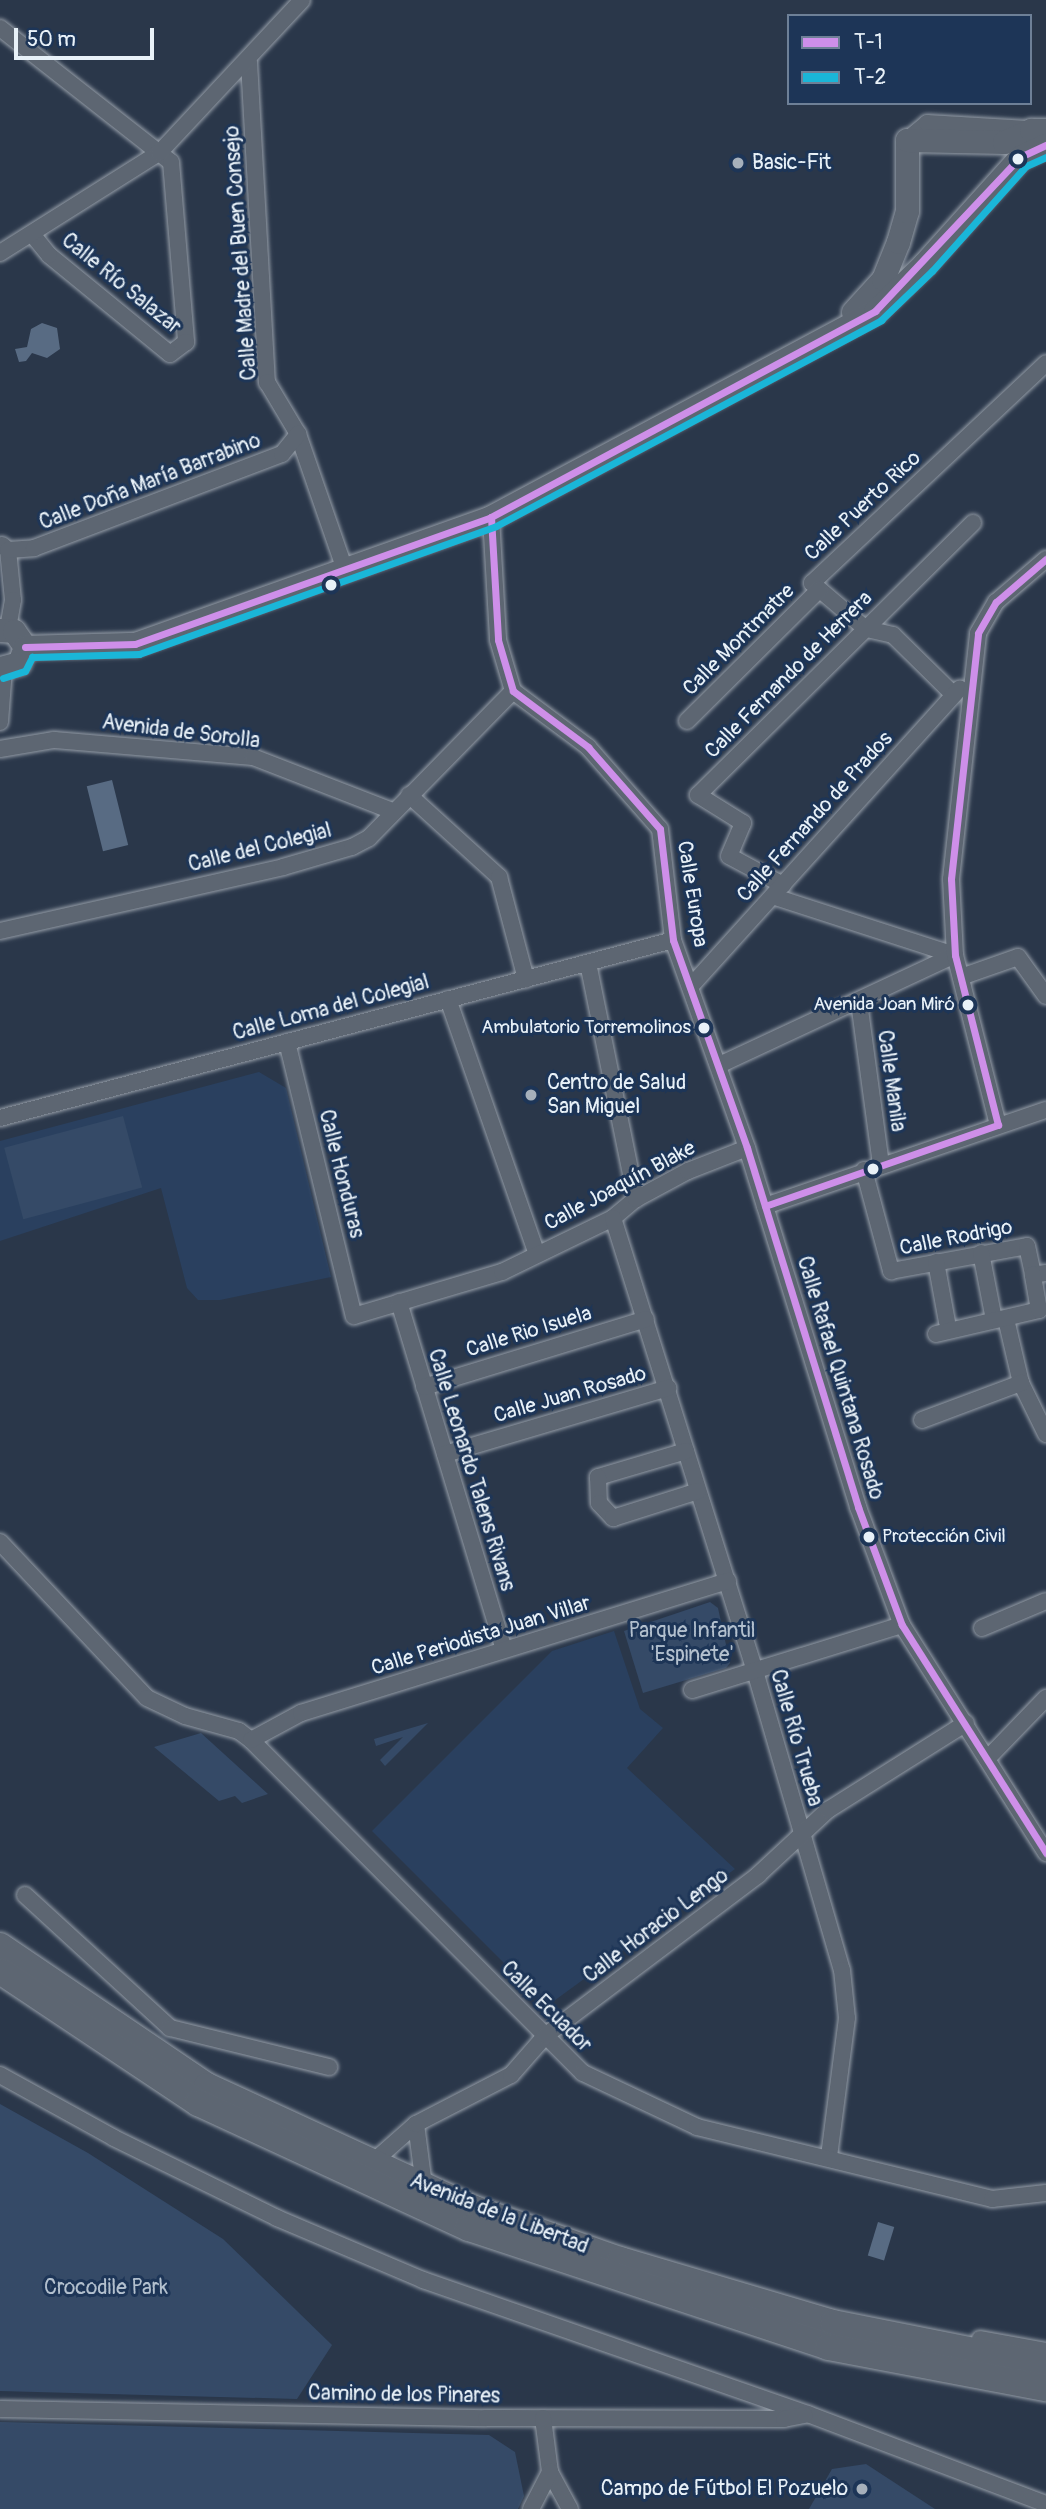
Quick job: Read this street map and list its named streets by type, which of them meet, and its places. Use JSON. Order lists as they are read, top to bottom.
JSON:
{
  "streets": {
    "main road": ["Avenida de la Libertad"],
    "street": [
      "Calle Madre del Buen Consejo",
      "Calle Río Salazar",
      "Calle Doña María Barrabino",
      "Calle Puerto Rico",
      "Calle Montmatre",
      "Calle Fernando de Herrera",
      "Avenida de Sorolla",
      "Calle Fernando de Prados",
      "Calle del Colegial",
      "Calle Europa",
      "Calle Loma del Colegial",
      "Calle Manila",
      "Calle Honduras",
      "Calle Joaquín Blake",
      "Calle Rodrigo",
      "Calle Rio Isuela",
      "Calle Rafael Quintana Rosado",
      "Calle Juan Rosado",
      "Calle Leonardo Talens Rivans",
      "Calle Periodista Juan Villar",
      "Calle Río Trueba",
      "Calle Horacio Lengo",
      "Calle Ecuador",
      "Camino de los Pinares"
    ]
  },
  "crossings": [
    ["Calle Madre del Buen Consejo", "Calle Doña María Barrabino"],
    ["Calle Puerto Rico", "Calle Montmatre"],
    ["Calle Puerto Rico", "Calle Fernando de Herrera"],
    ["Calle Puerto Rico", "Calle Fernando de Prados"],
    ["Calle Fernando de Herrera", "Calle Fernando de Prados"],
    ["Avenida de Sorolla", "Calle del Colegial"],
    ["Calle Fernando de Prados", "Calle Europa"],
    ["Calle del Colegial", "Calle Europa"],
    ["Calle Europa", "Calle Loma del Colegial"],
    ["Calle Europa", "Calle Joaquín Blake"],
    ["Calle Europa", "Calle Rafael Quintana Rosado"],
    ["Calle Loma del Colegial", "Calle Honduras"],
    ["Calle Honduras", "Calle Joaquín Blake"],
    ["Calle Joaquín Blake", "Calle Leonardo Talens Rivans"],
    ["Calle Joaquín Blake", "Calle Río Trueba"],
    ["Calle Rio Isuela", "Calle Leonardo Talens Rivans"],
    ["Calle Rio Isuela", "Calle Río Trueba"],
    ["Calle Rafael Quintana Rosado", "Calle Horacio Lengo"],
    ["Calle Juan Rosado", "Calle Leonardo Talens Rivans"],
    ["Calle Juan Rosado", "Calle Río Trueba"],
    ["Calle Leonardo Talens Rivans", "Calle Periodista Juan Villar"],
    ["Calle Periodista Juan Villar", "Calle Río Trueba"],
    ["Calle Periodista Juan Villar", "Calle Ecuador"],
    ["Calle Río Trueba", "Calle Horacio Lengo"],
    ["Calle Río Trueba", "Calle Ecuador"],
    ["Calle Horacio Lengo", "Calle Ecuador"],
    ["Calle Horacio Lengo", "Avenida de la Libertad"]
  ],
  "parks": ["Parque Infantil 'Espinete'", "Crocodile Park"],
  "places": [
    "Basic-Fit",
    "Avenida Joan Miró",
    "Ambulatorio Torremolinos",
    "Centro de Salud San Miguel",
    "Protección Civil",
    "Campo de Fútbol El Pozuelo"
  ],
  "lines": ["transit line T-1", "transit line T-2"],
  "legend": ["T-1", "T-2"],
  "scale_bar": "50 m"
}
